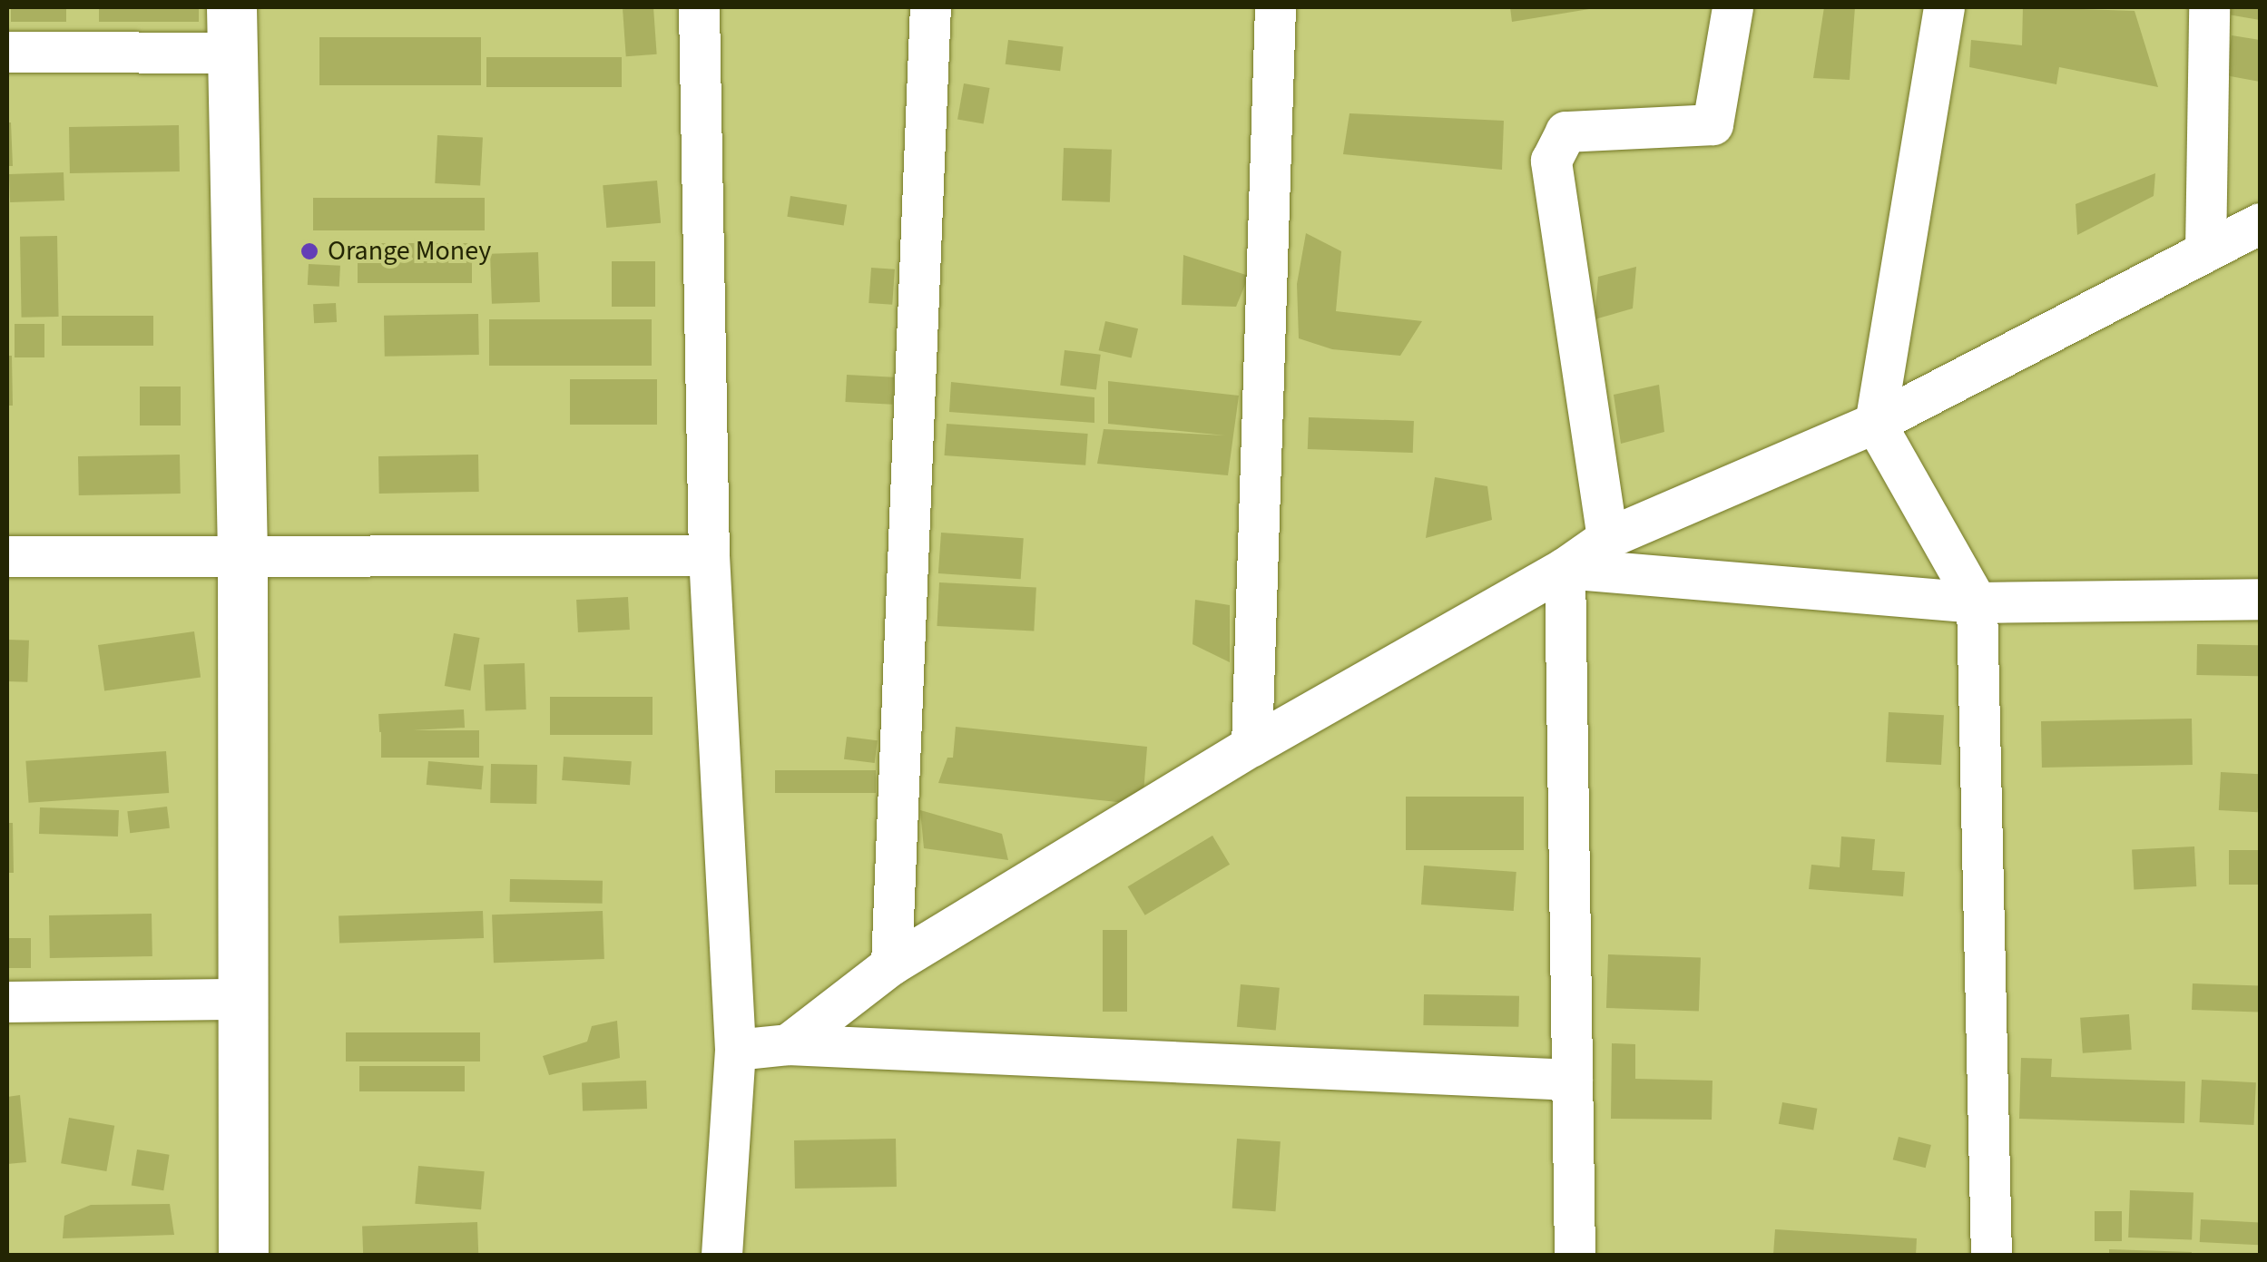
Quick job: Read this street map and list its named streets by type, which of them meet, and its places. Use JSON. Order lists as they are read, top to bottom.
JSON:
{
  "places": ["Orange Money"]
}
